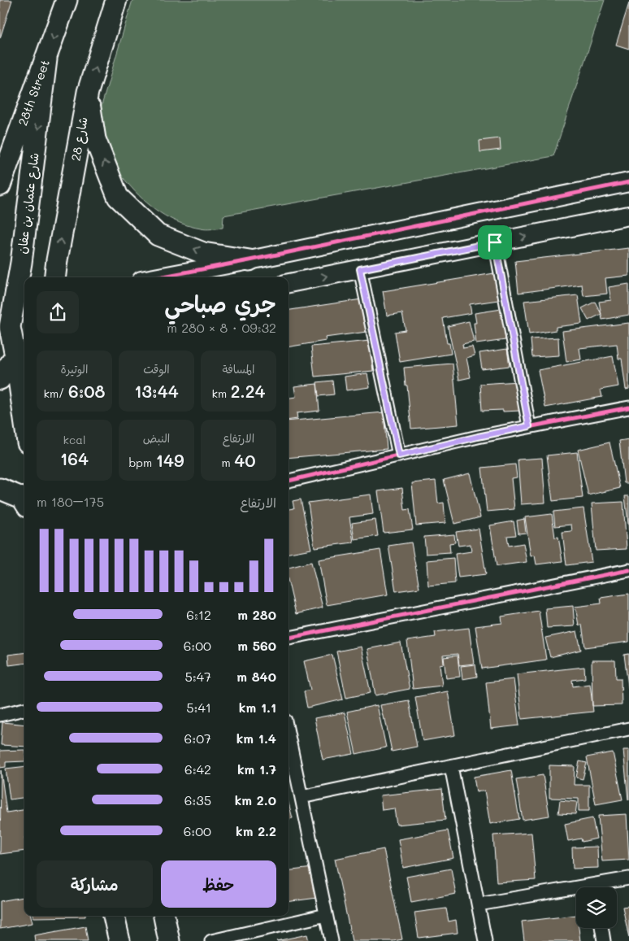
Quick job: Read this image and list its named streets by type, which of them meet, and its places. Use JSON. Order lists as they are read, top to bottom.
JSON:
{
  "streets": {
    "main road": ["28th Street", "شارع 28", "شارع عثمان بن عفان"]
  },
  "crossings": [
    ["28th Street", "شارع عثمان بن عفان"]
  ],
  "one_way": ["شارع 28", "شارع عثمان بن عفان"],
  "page": {
    "heading": ["جري صباحي", "09:32 · 8 × 280 m"],
    "stats": [
      ["المسافة", "2.24 km"],
      ["الوقت", "13:44"],
      ["الوتيرة", "6:08 /km"],
      ["الارتفاع", "40 m"],
      ["النبض", "149 bpm"],
      ["kcal", "164"]
    ],
    "chart": ["الارتفاع", "175–180 m"],
    "list": [
      {
        "name": "280 m",
        "note": "6:12"
      },
      {
        "name": "560 m",
        "note": "6:00"
      },
      {
        "name": "840 m",
        "note": "5:47"
      },
      {
        "name": "1.1 km",
        "note": "5:41"
      },
      {
        "name": "1.4 km",
        "note": "6:07"
      },
      {
        "name": "1.7 km",
        "note": "6:42"
      },
      {
        "name": "2.0 km",
        "note": "6:35"
      },
      {
        "name": "2.2 km",
        "note": "6:00"
      }
    ],
    "buttons": ["حفظ", "مشاركة"]
  }
}
